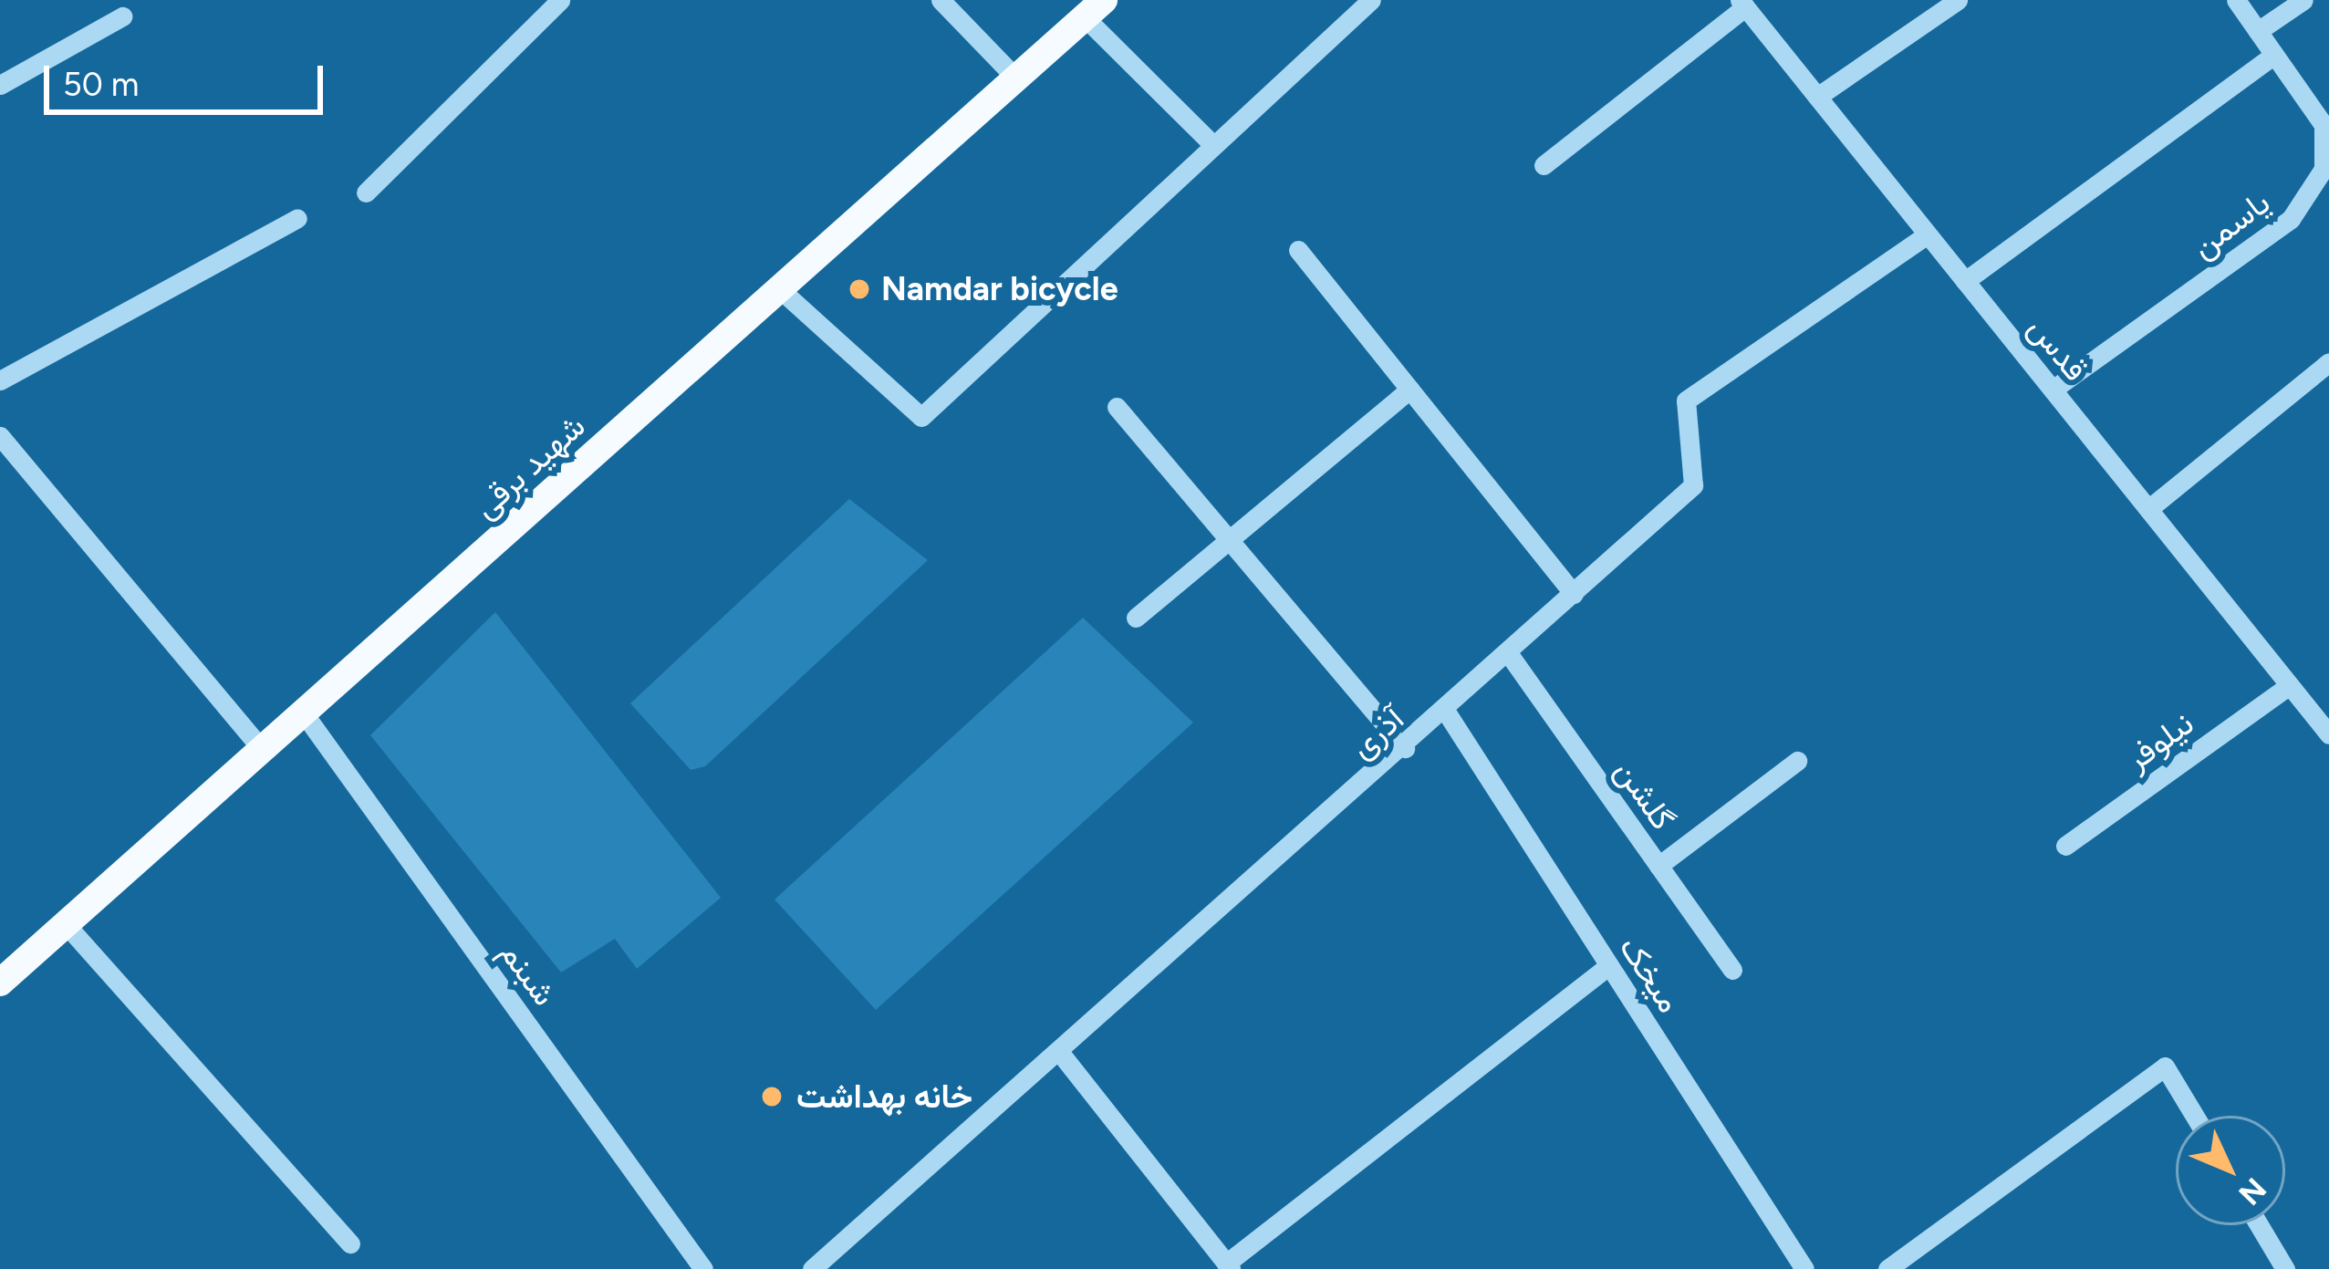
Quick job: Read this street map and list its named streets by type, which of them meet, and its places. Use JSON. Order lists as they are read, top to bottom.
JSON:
{
  "streets": {
    "main road": ["شهید برقی"],
    "street": [
      "یاسمن",
      "قدس",
      "آذری",
      "نیلوفر",
      "گلشن",
      "شبنم",
      "میخک"
    ]
  },
  "crossings": [
    ["یاسمن", "قدس"],
    ["قدس", "آذری"],
    ["قدس", "نیلوفر"],
    ["شهید برقی", "شبنم"],
    ["آذری", "گلشن"],
    ["آذری", "میخک"]
  ],
  "places": ["Namdar bicycle", "خانه بهداشت"],
  "scale_bar": "50 m",
  "north": "bottom right"
}
